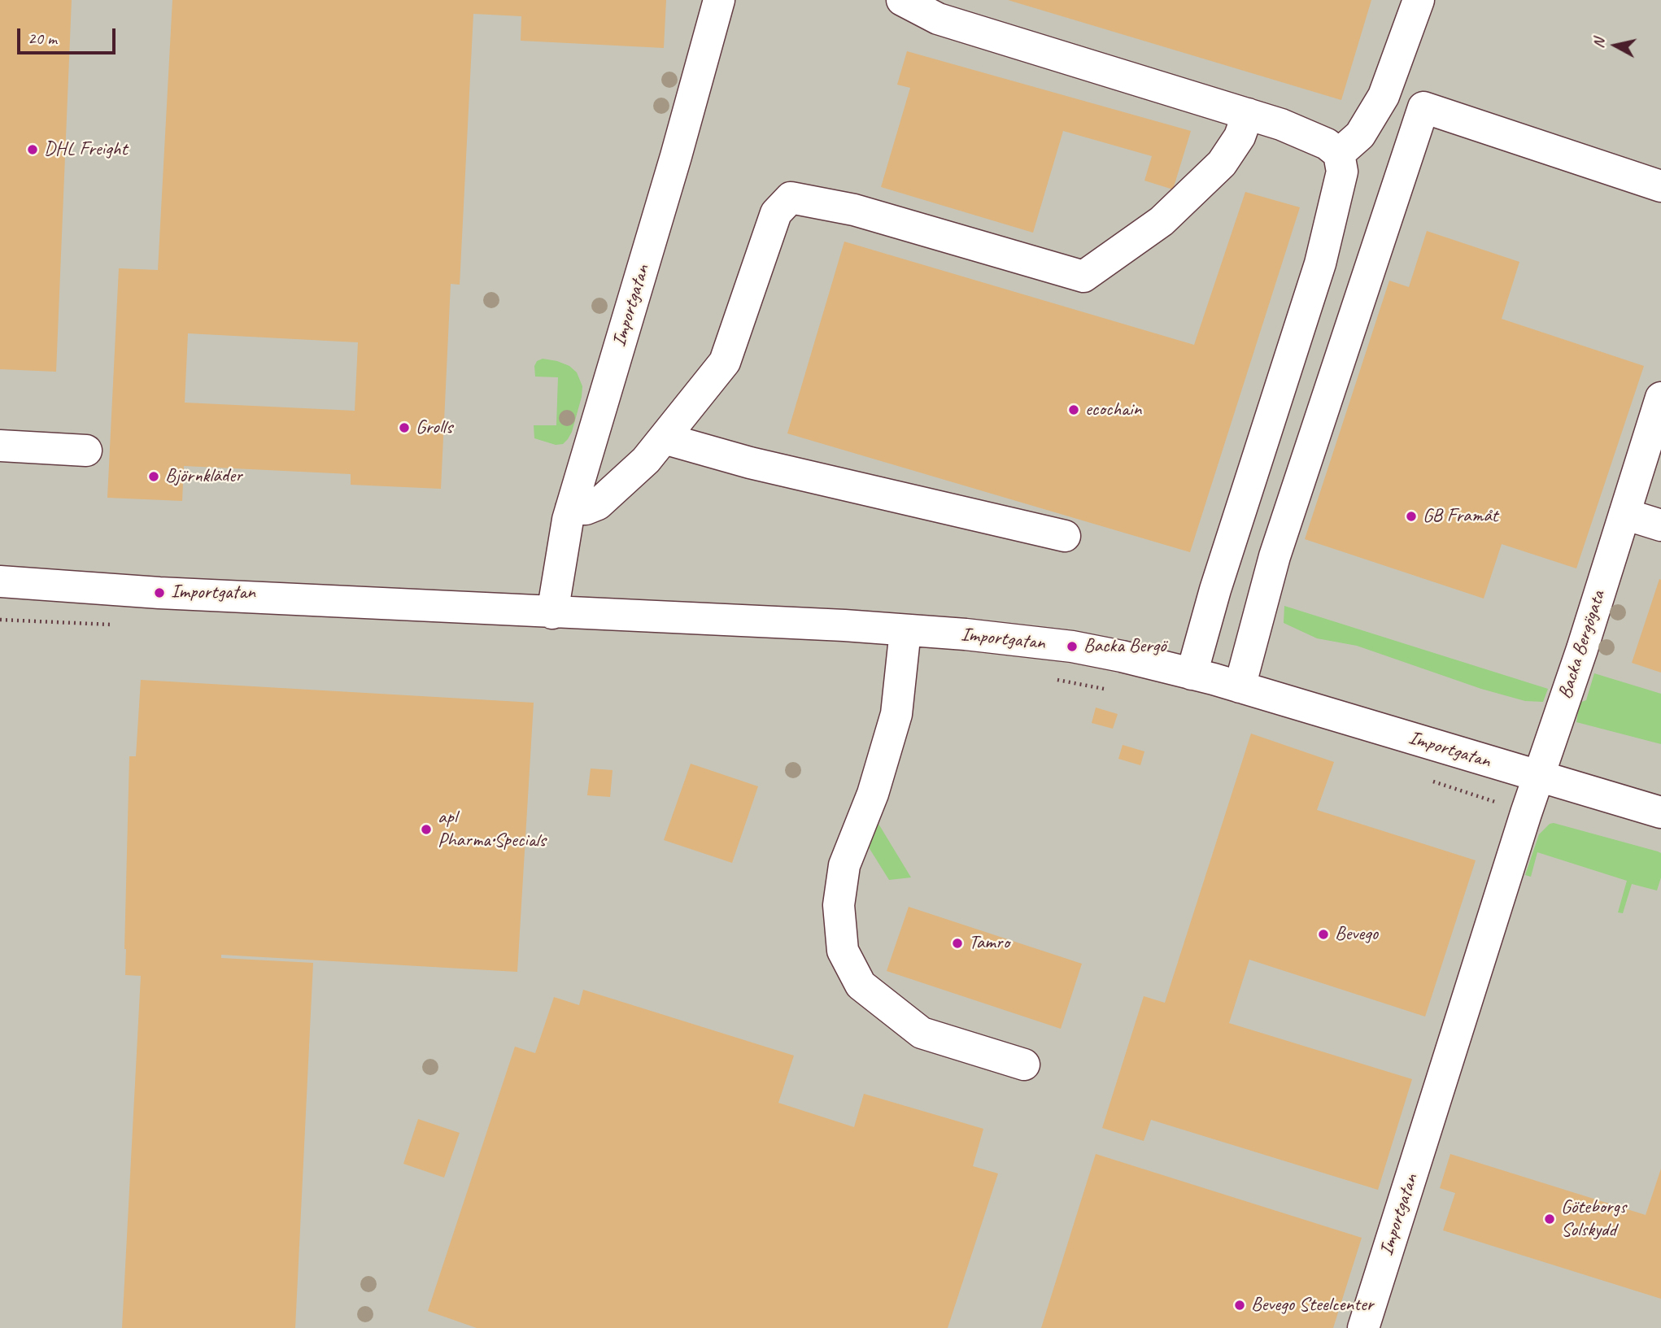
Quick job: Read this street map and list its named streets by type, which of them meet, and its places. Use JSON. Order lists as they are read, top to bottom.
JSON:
{
  "streets": {
    "street": ["Importgatan", "Backa Bergögata"]
  },
  "crossings": [
    ["Importgatan", "Backa Bergögata"]
  ],
  "places": [
    "DHL Freight",
    "ecochain",
    "Grolls",
    "Björnkläder",
    "GB Framåt",
    "Importgatan",
    "Backa Bergö",
    "apl Pharma•Specials",
    "Bevego",
    "Tamro",
    "Göteborgs Solskydd",
    "Bevego Steelcenter"
  ],
  "scale_bar": "20 m",
  "north": "left"
}
